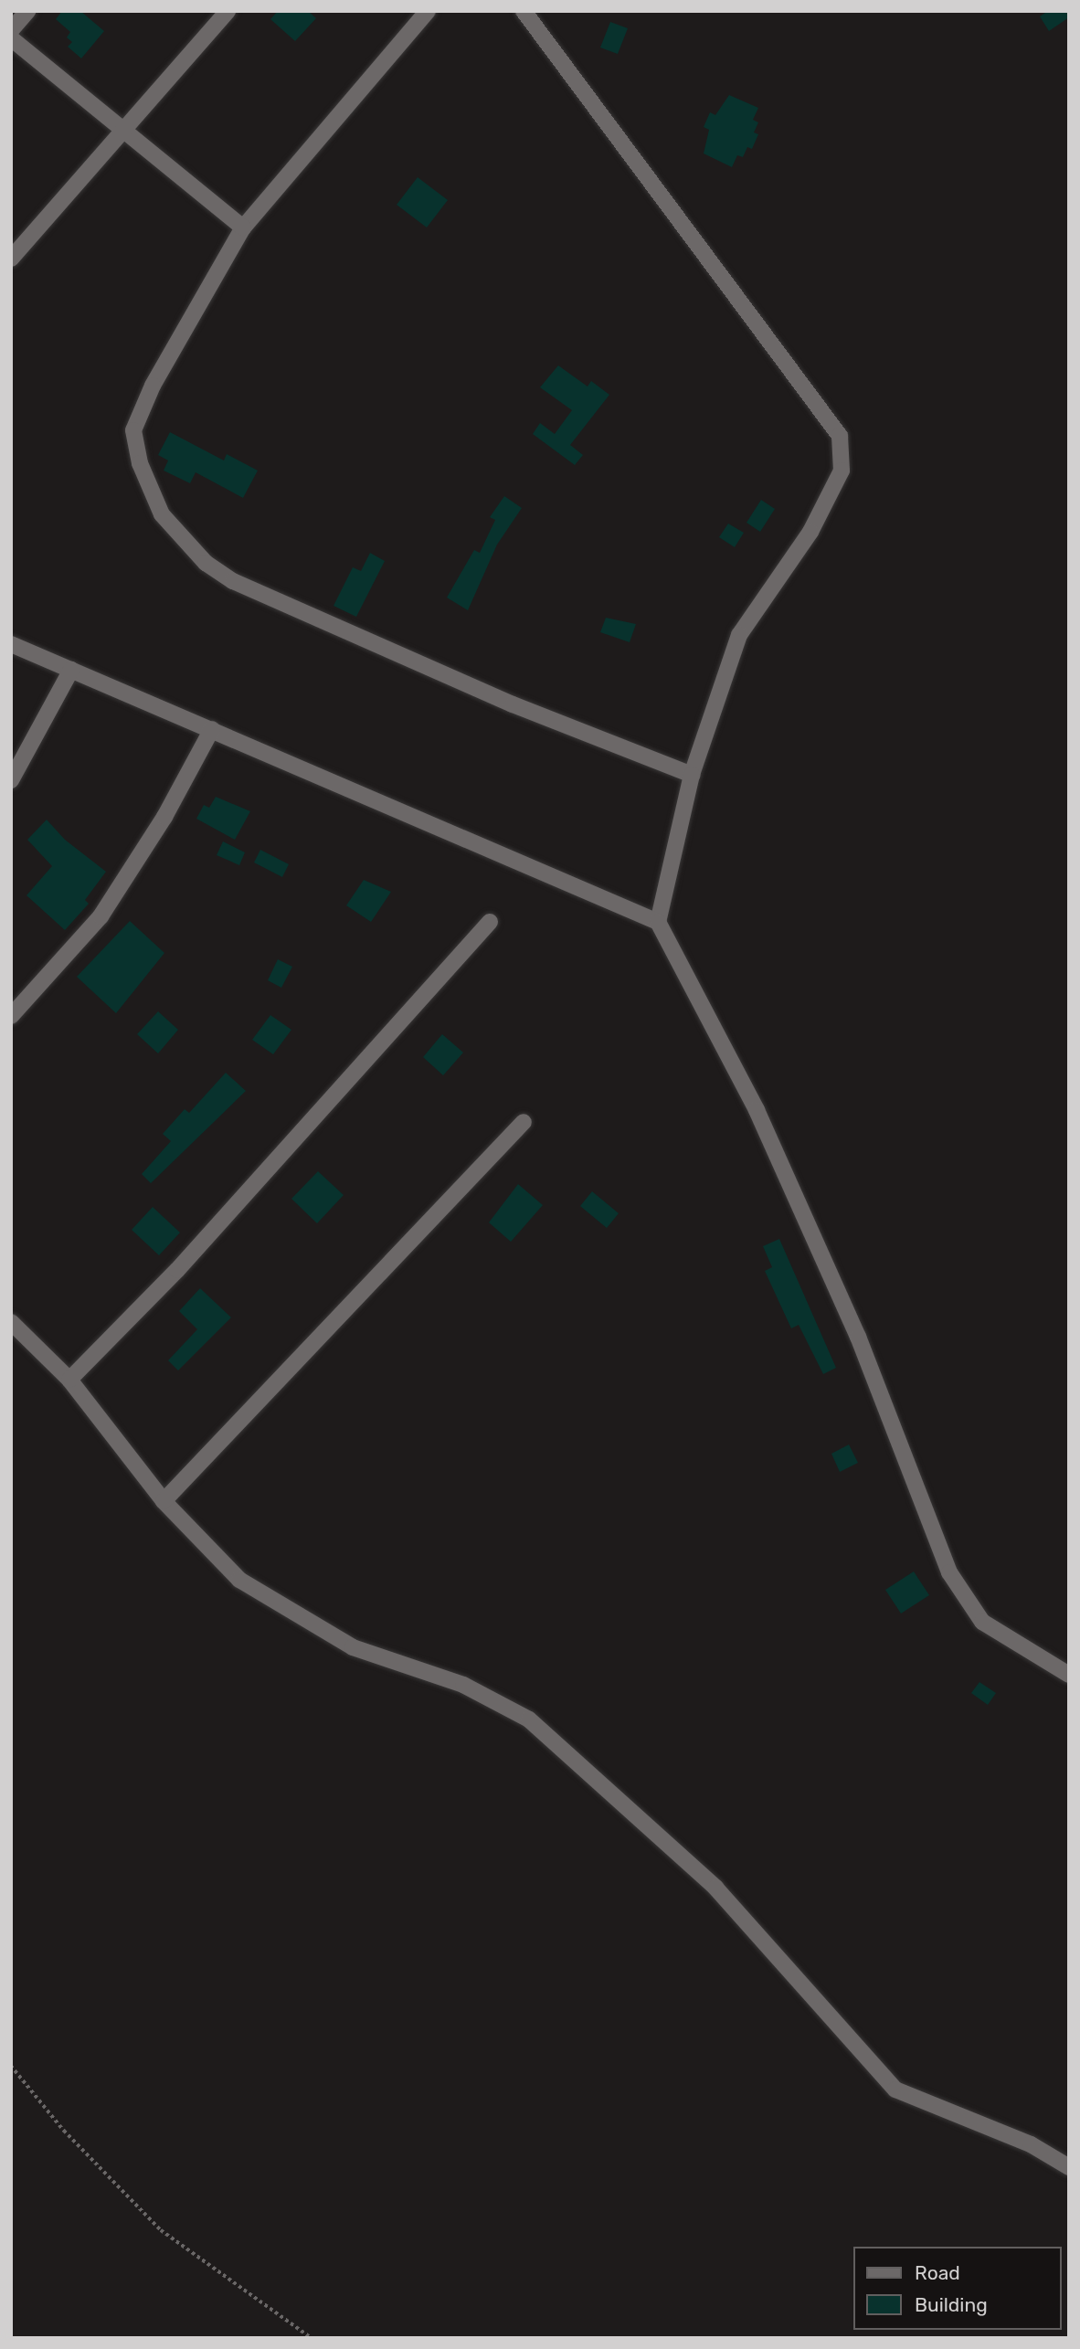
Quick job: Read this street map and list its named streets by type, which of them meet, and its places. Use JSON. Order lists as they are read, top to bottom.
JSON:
{
  "legend": ["Road", "Building"]
}
